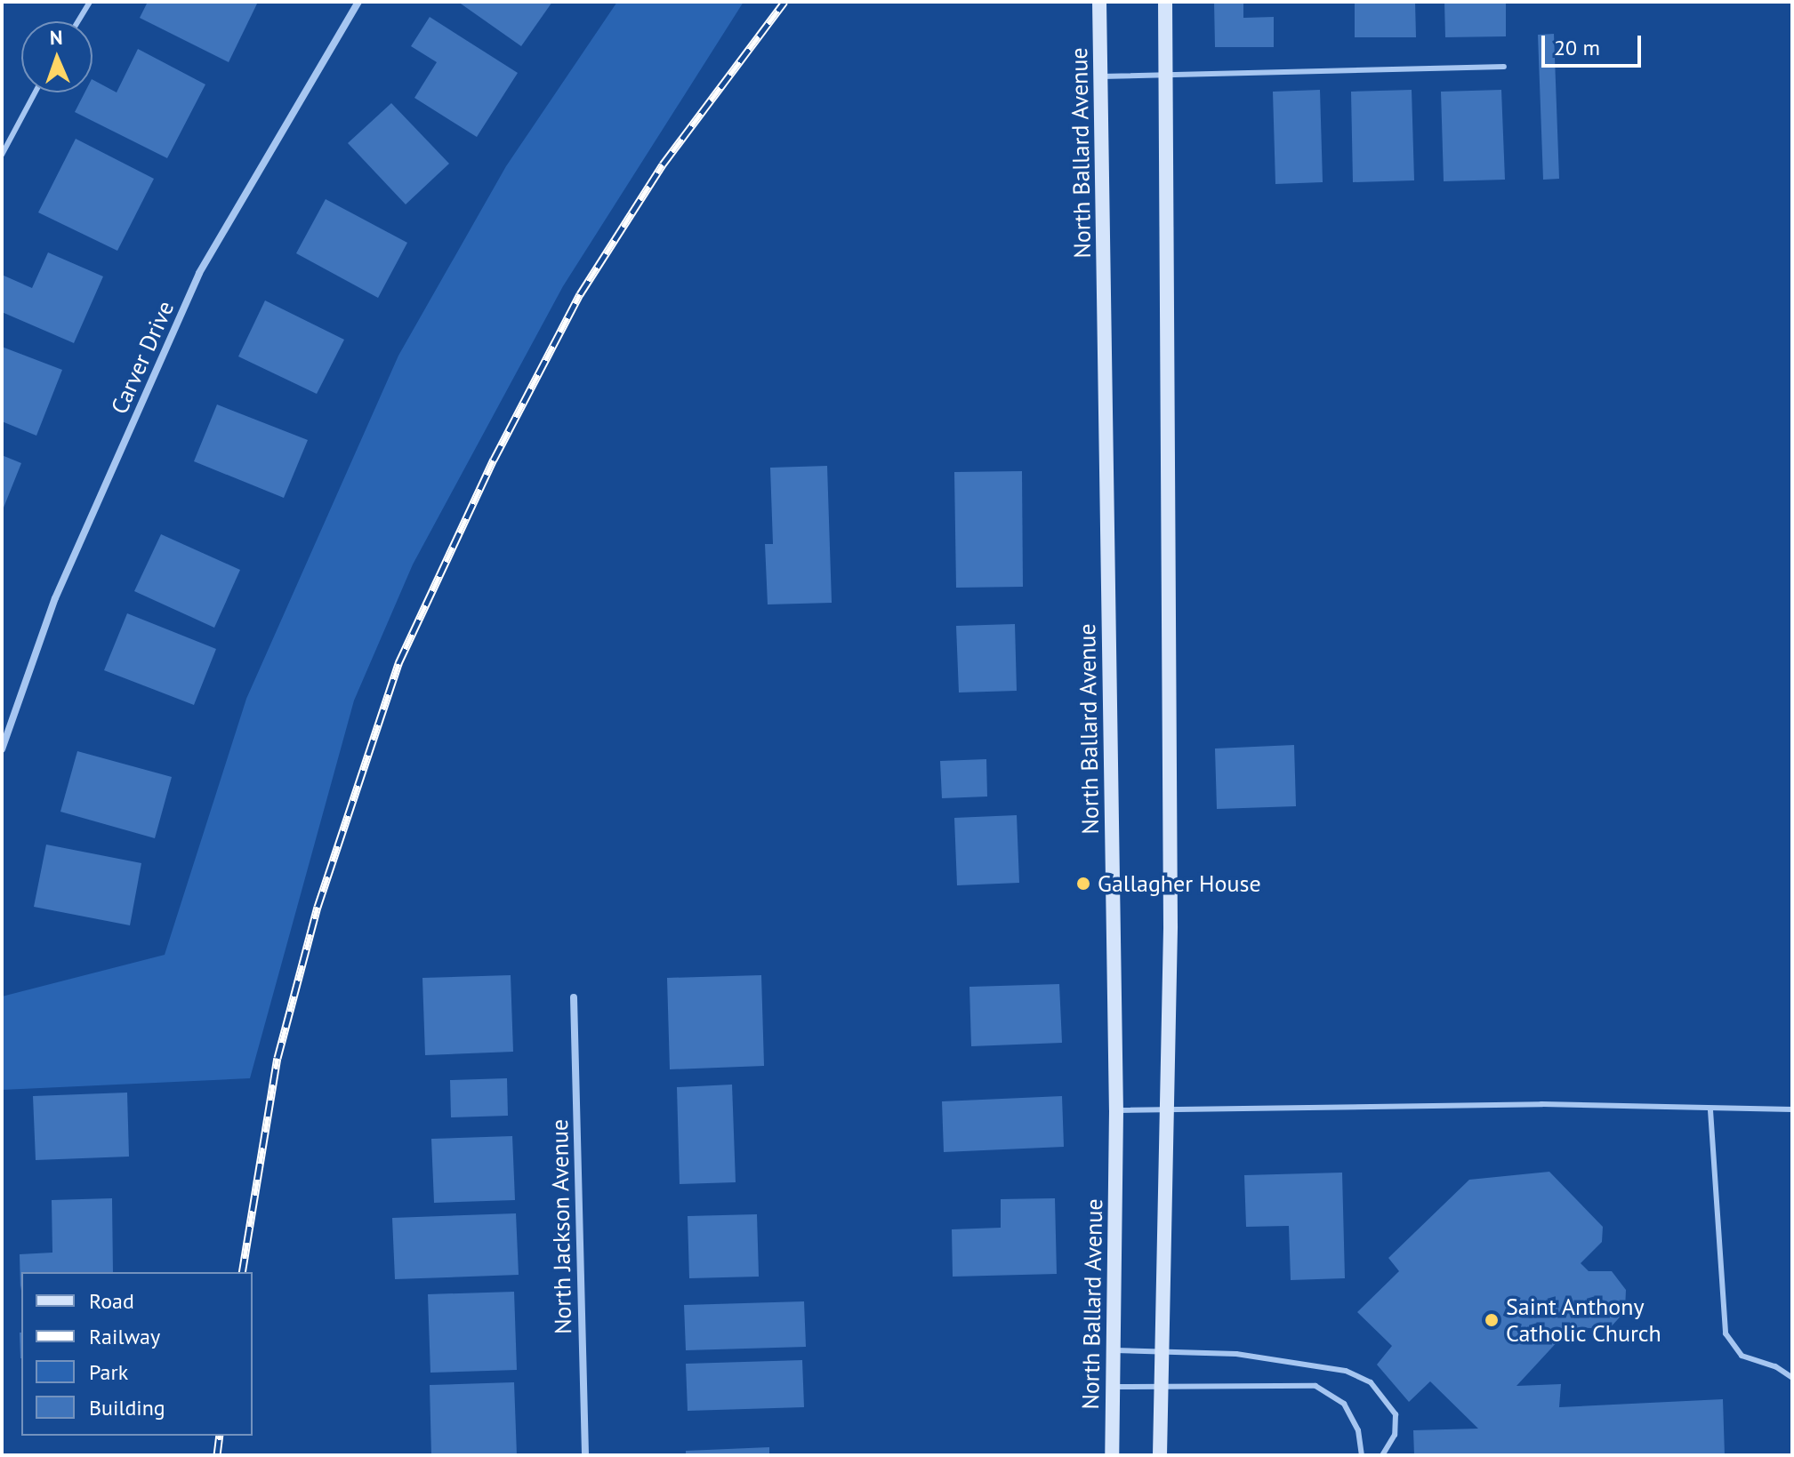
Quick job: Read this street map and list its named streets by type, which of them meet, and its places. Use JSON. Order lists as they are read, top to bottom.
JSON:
{
  "streets": {
    "main road": ["North Ballard Avenue"],
    "street": ["Carver Drive", "North Jackson Avenue"]
  },
  "places": ["Gallagher House", "Saint Anthony Catholic Church"],
  "legend": [
    "Road",
    "Railway",
    "Park",
    "Building"
  ],
  "scale_bar": "20 m",
  "north": "top"
}
